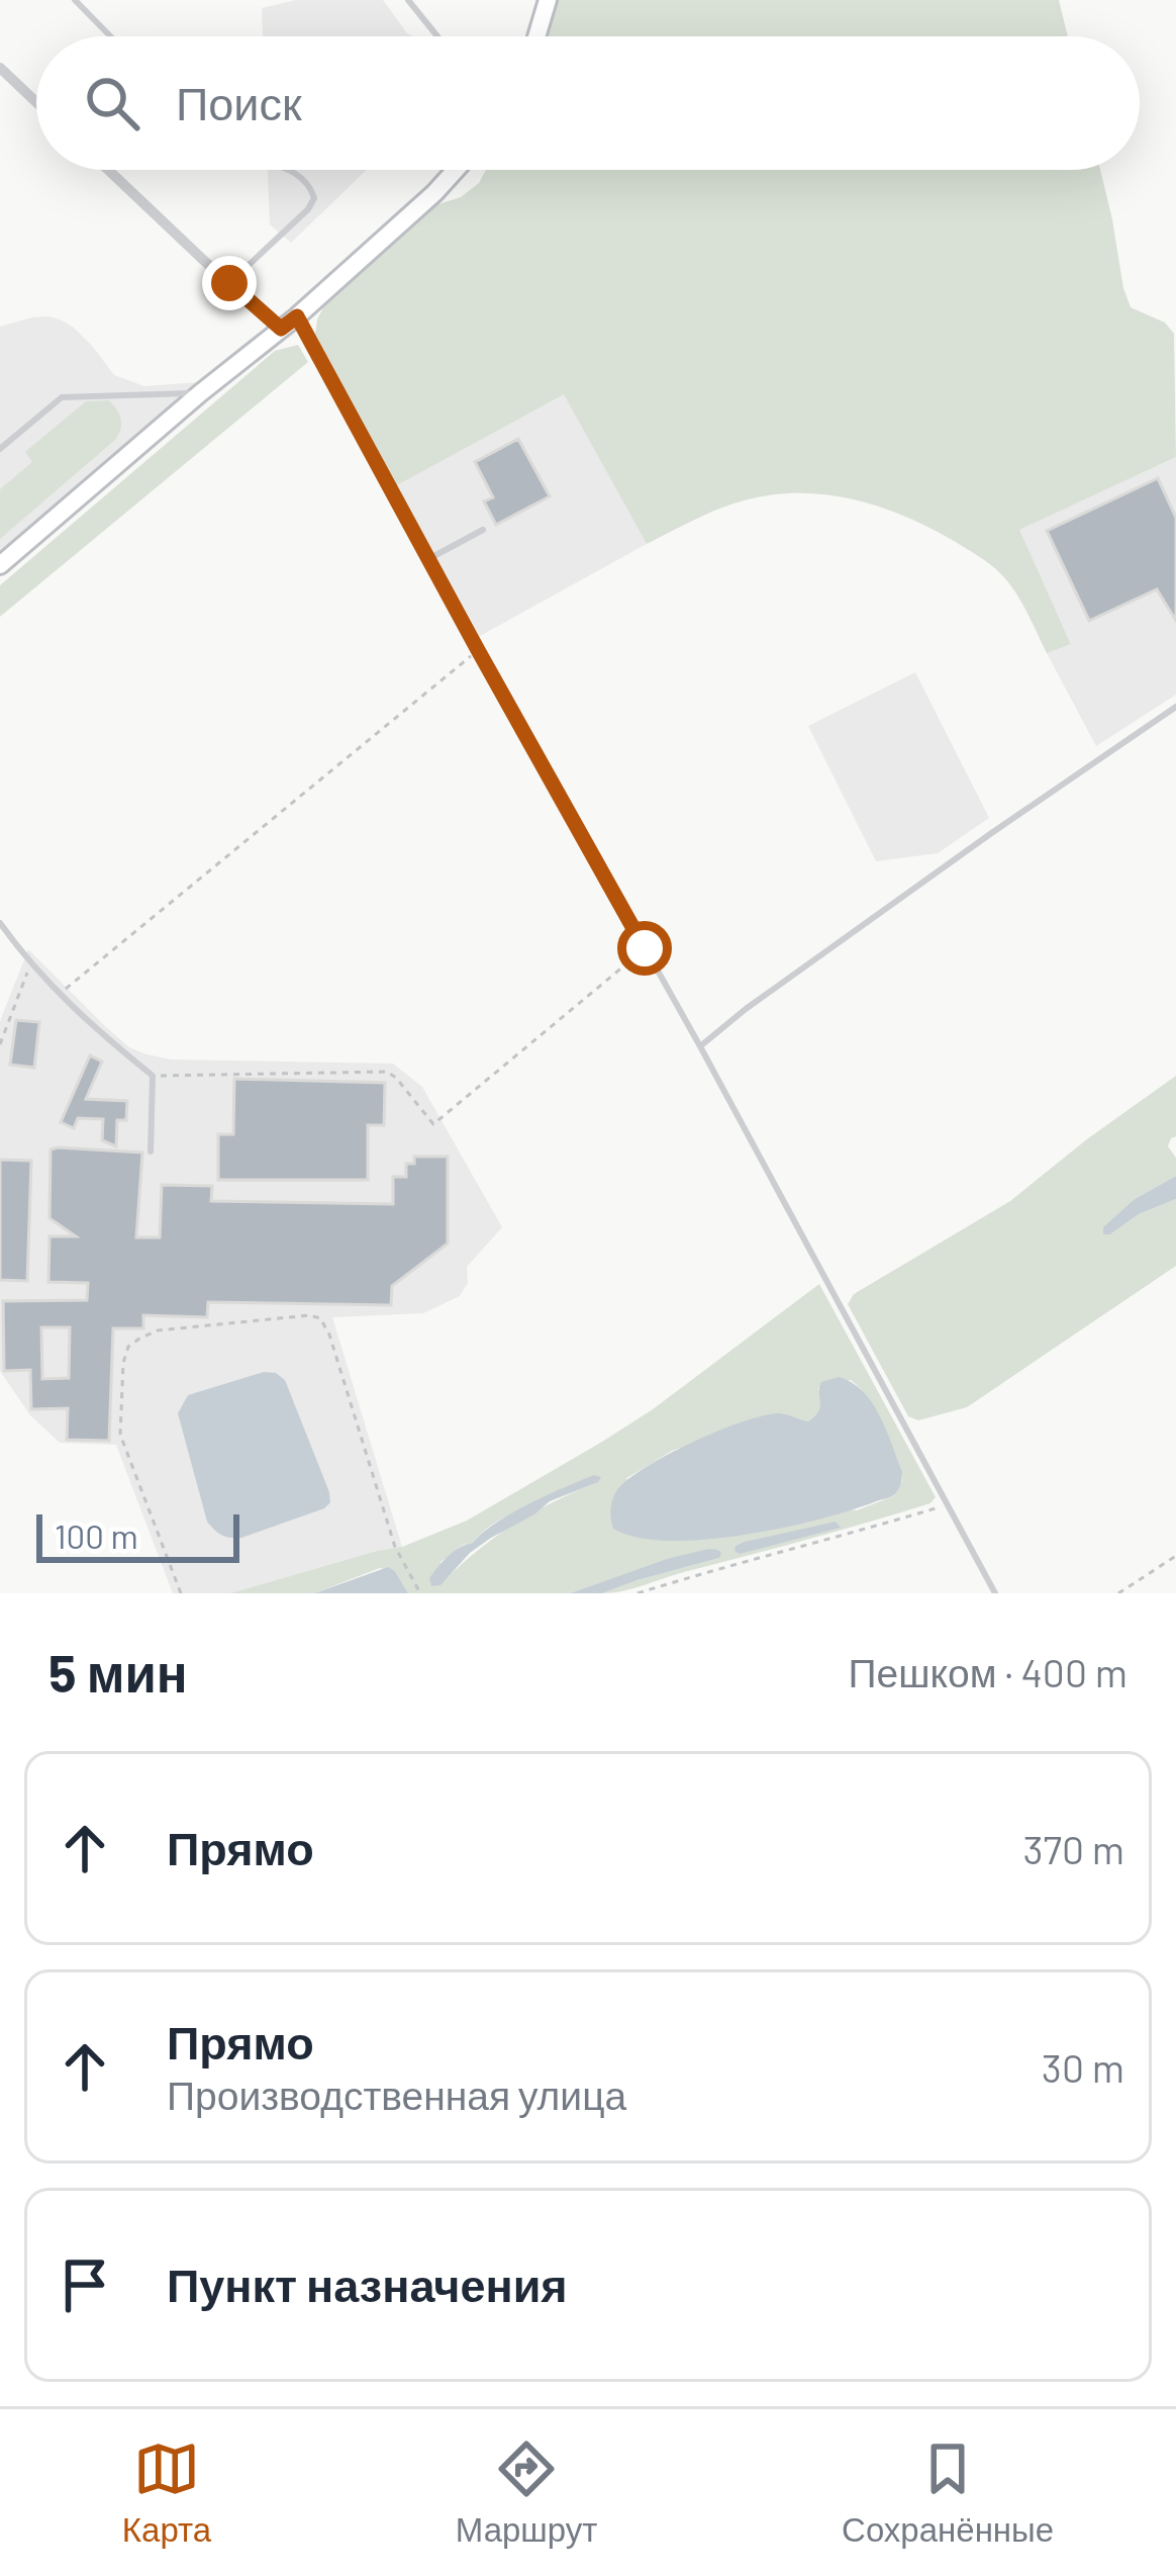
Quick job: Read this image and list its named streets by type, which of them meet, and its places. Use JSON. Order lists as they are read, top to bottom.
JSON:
{
  "scale_bar": "100 m",
  "page": {
    "search": "Поиск",
    "scale": "100 m",
    "heading": ["5 мин", "Пешком · 400 m"],
    "list": [
      ["Прямо", "370 m"],
      ["Прямо", "Производственная улица", "30 m"],
      "Пункт назначения"
    ],
    "nav": ["Карта", "Маршрут", "Сохранённые"]
  }
}
